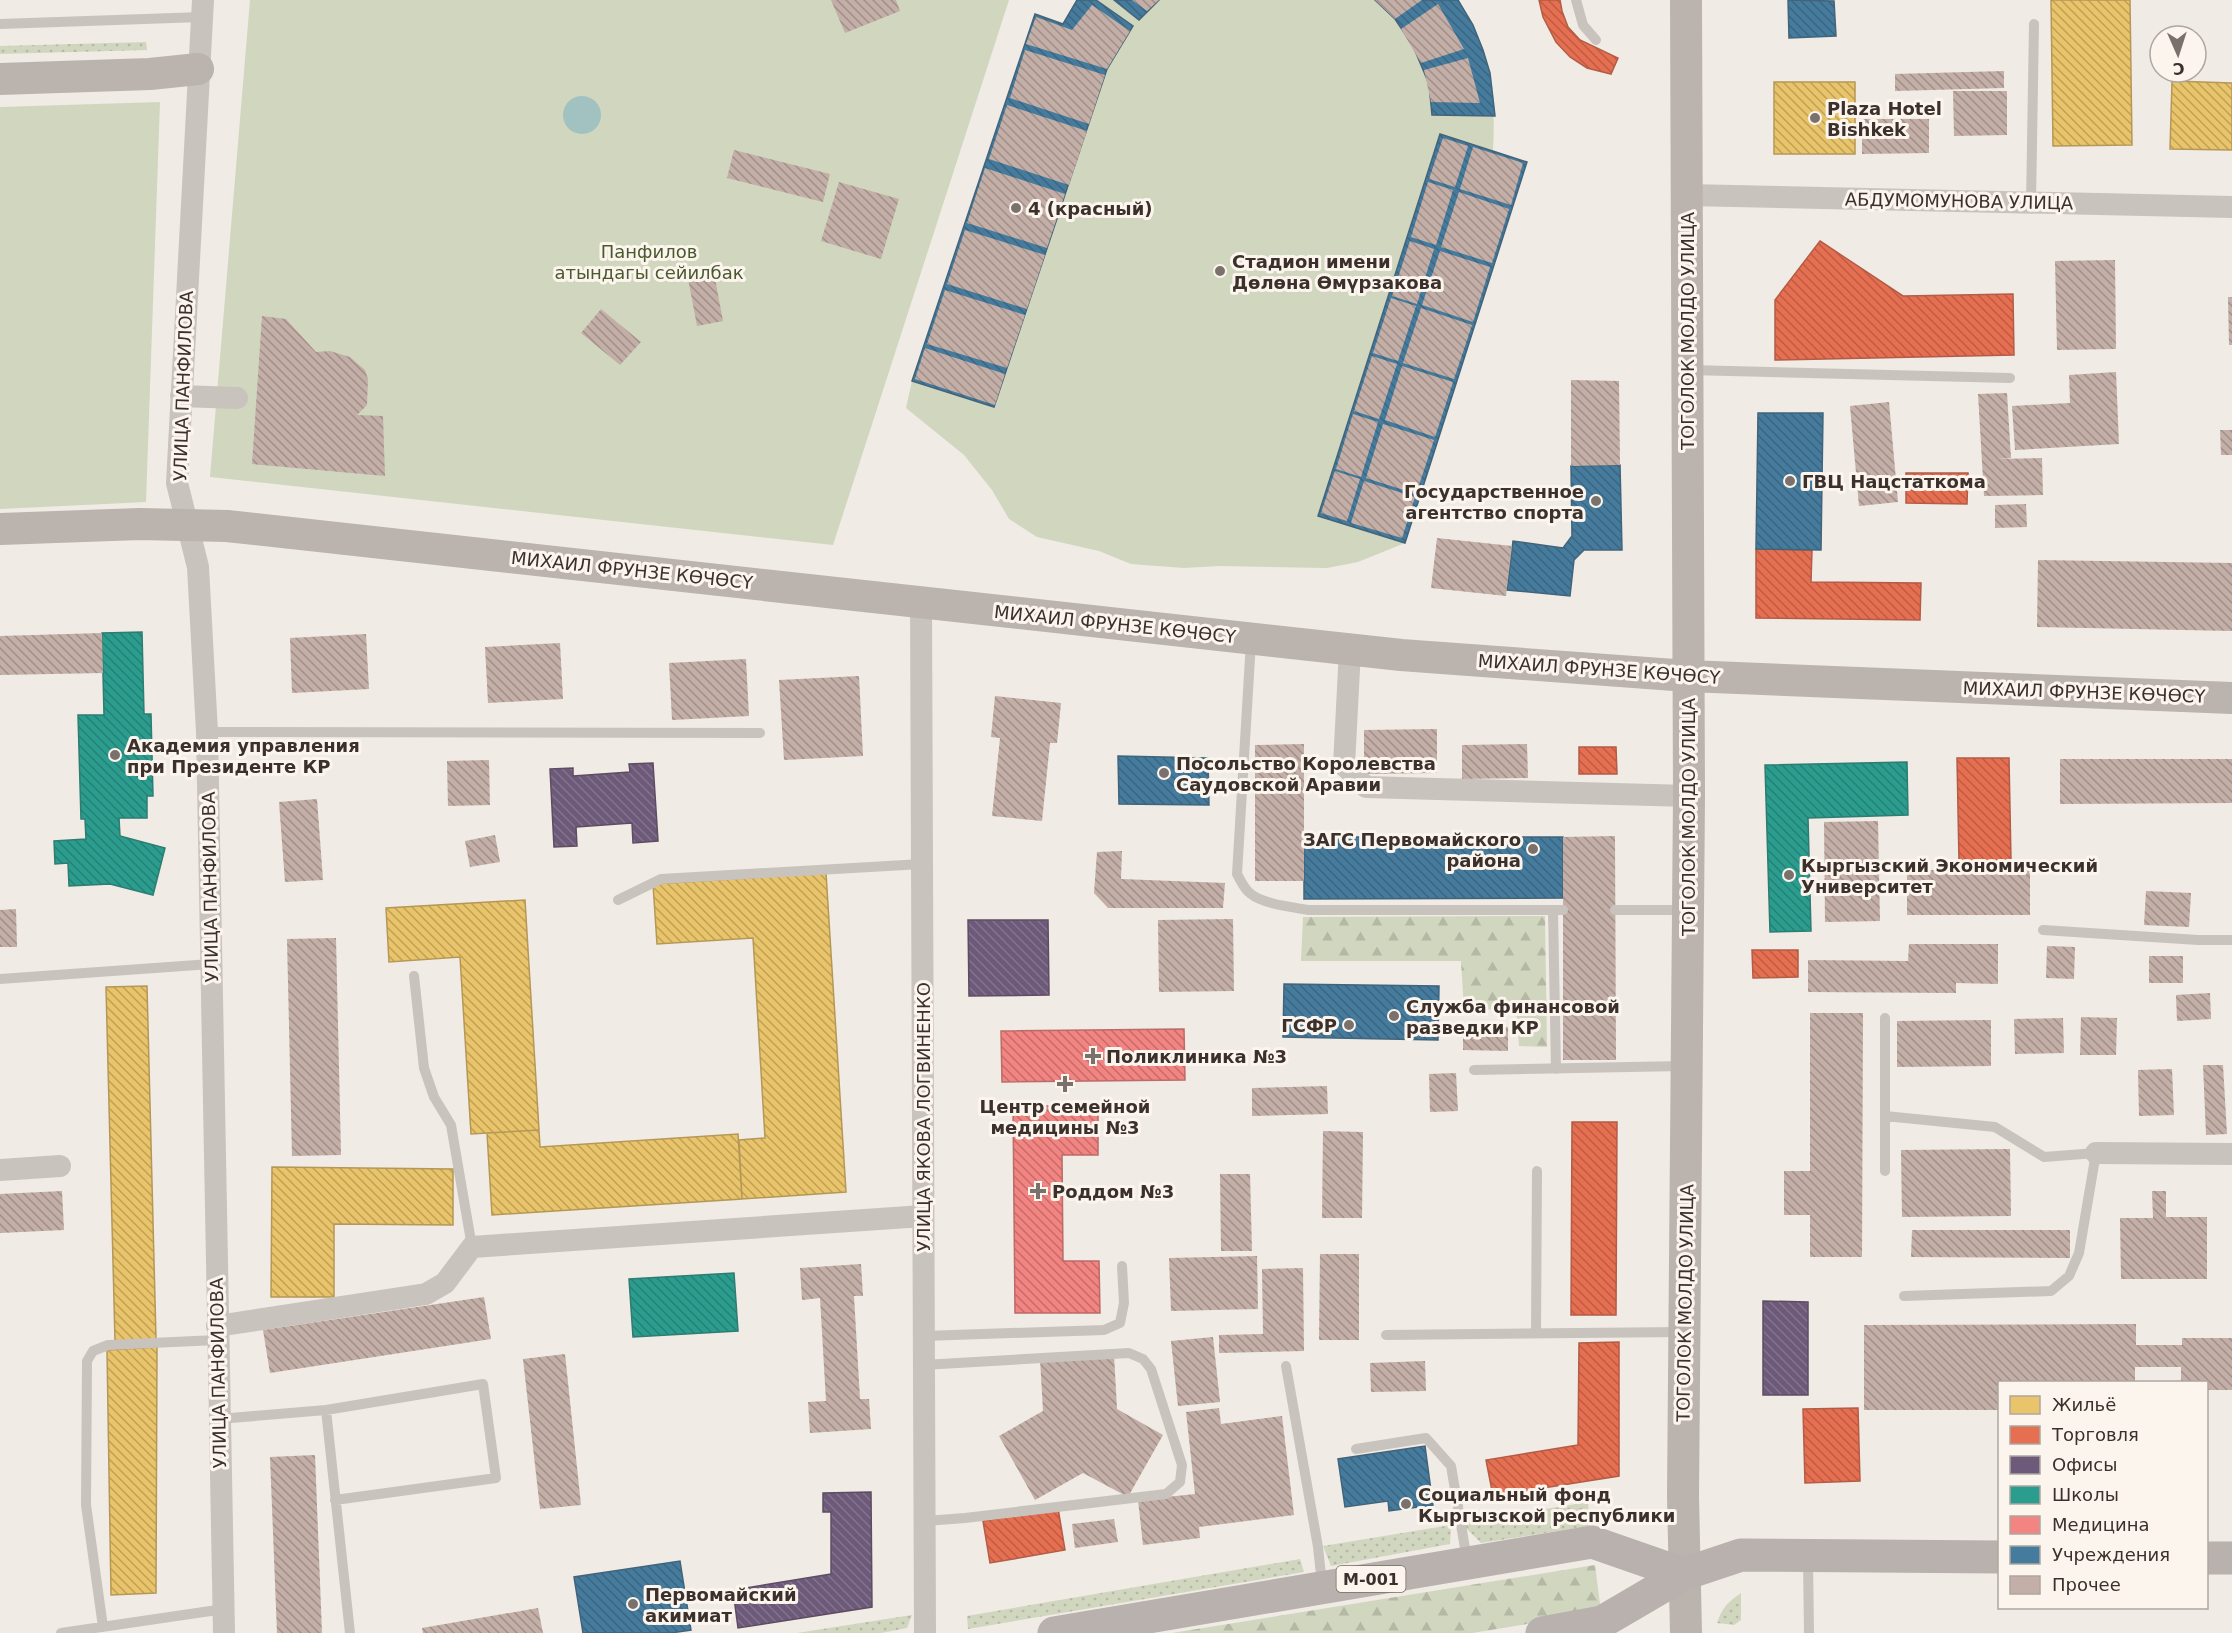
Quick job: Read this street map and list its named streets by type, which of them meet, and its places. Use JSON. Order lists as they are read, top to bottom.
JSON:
{
  "streets": {
    "main road": ["ТОГОЛОК МОЛДО УЛИЦА", "МИХАИЛ ФРУНЗЕ КӨЧӨСҮ", "М-001"],
    "street": ["АБДУМОМУНОВА УЛИЦА", "УЛИЦА ПАНФИЛОВА", "УЛИЦА ЯКОВА ЛОГВИНЕНКО"]
  },
  "crossings": [
    ["АБДУМОМУНОВА УЛИЦА", "ТОГОЛОК МОЛДО УЛИЦА"],
    ["ТОГОЛОК МОЛДО УЛИЦА", "МИХАИЛ ФРУНЗЕ КӨЧӨСҮ"],
    ["ТОГОЛОК МОЛДО УЛИЦА", "М-001"],
    ["УЛИЦА ПАНФИЛОВА", "МИХАИЛ ФРУНЗЕ КӨЧӨСҮ"],
    ["МИХАИЛ ФРУНЗЕ КӨЧӨСҮ", "УЛИЦА ЯКОВА ЛОГВИНЕНКО"]
  ],
  "parks": ["Панфилов атындагы сейилбак"],
  "places": {
    "other": [
      "Plaza Hotel Bishkek",
      "4 (красный)",
      "Стадион имени Дөлөна Өмүрзакова",
      "ГВЦ Нацстаткома",
      "Государственное агентство спорта",
      "Академия управления при Президенте КР",
      "Посольство Королевства Саудовской Аравии",
      "ЗАГС Первомайского района",
      "Кыргызский Экономический Университет",
      "Служба финансовой разведки КР",
      "ГСФР",
      "Социальный фонд Кыргызской республики",
      "Первомайский акимиат"
    ],
    "health": ["Поликлиника №3", "Центр семейной медицины №3", "Роддом №3"]
  },
  "legend": [
    "Жильё",
    "Торговля",
    "Офисы",
    "Школы",
    "Медицина",
    "Учреждения",
    "Прочее"
  ],
  "north": "bottom"
}
